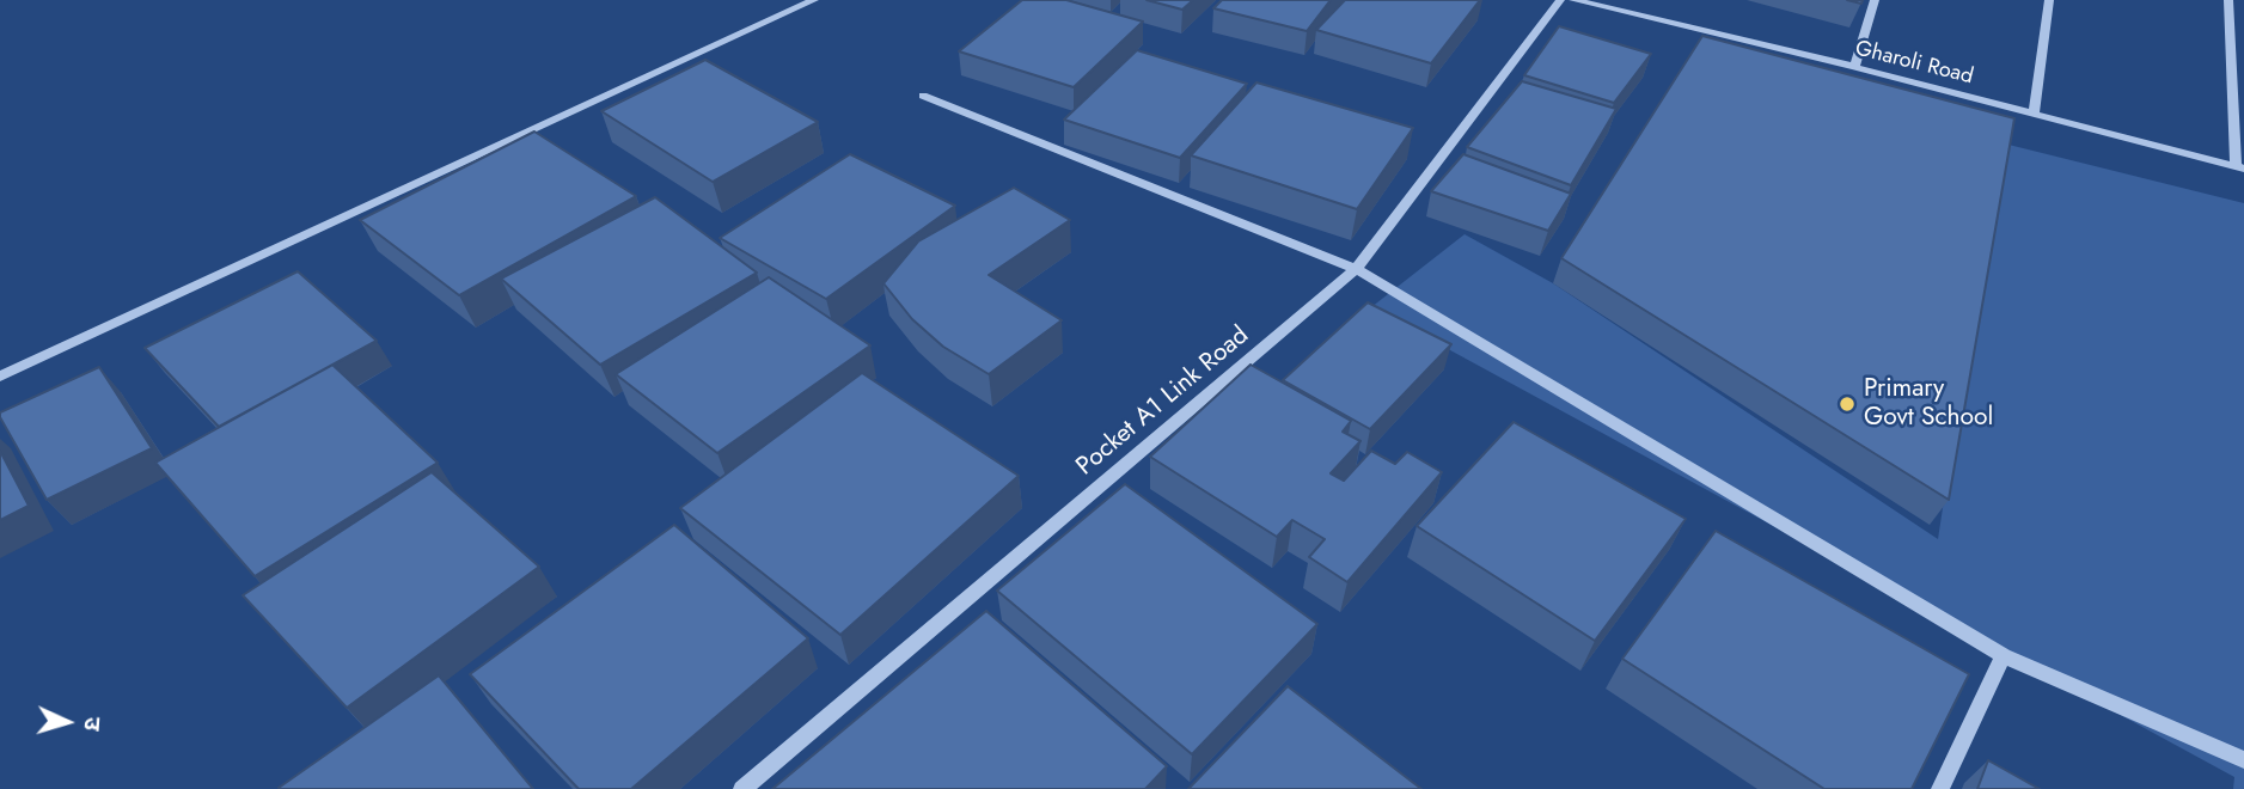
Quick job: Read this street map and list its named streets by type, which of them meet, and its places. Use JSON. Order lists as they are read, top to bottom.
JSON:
{
  "streets": {
    "street": ["Gharoli Road", "Pocket A1 Link Road"]
  },
  "places": ["Primary Govt School"],
  "north": "right"
}
